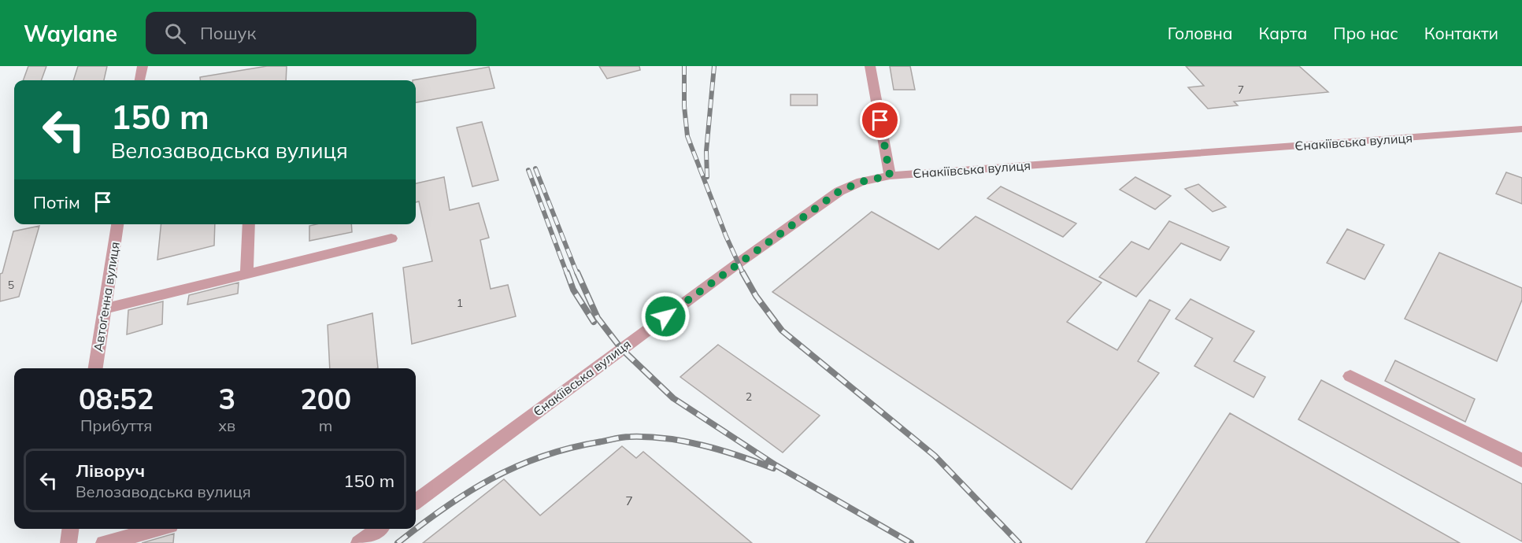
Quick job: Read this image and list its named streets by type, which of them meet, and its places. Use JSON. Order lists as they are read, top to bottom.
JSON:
{
  "streets": {
    "street": ["Єнакіївська вулиця", "Автоґенна вулиця"]
  },
  "house_numbers": [
    "7",
    "5",
    "1",
    "2",
    "7"
  ],
  "page": {
    "header": "Waylane",
    "search": "Пошук",
    "nav": [
      "Головна",
      "Карта",
      "Про нас",
      "Контакти"
    ],
    "turn": ["150 m", "Велозаводська вулиця"],
    "then": "Потім",
    "eta": [
      "08:52",
      "Прибуття",
      "3",
      "хв",
      "200",
      "m"
    ],
    "list": [
      {
        "name": "Ліворуч",
        "note": "Велозаводська вулиця",
        "value": "150 m"
      }
    ]
  }
}
